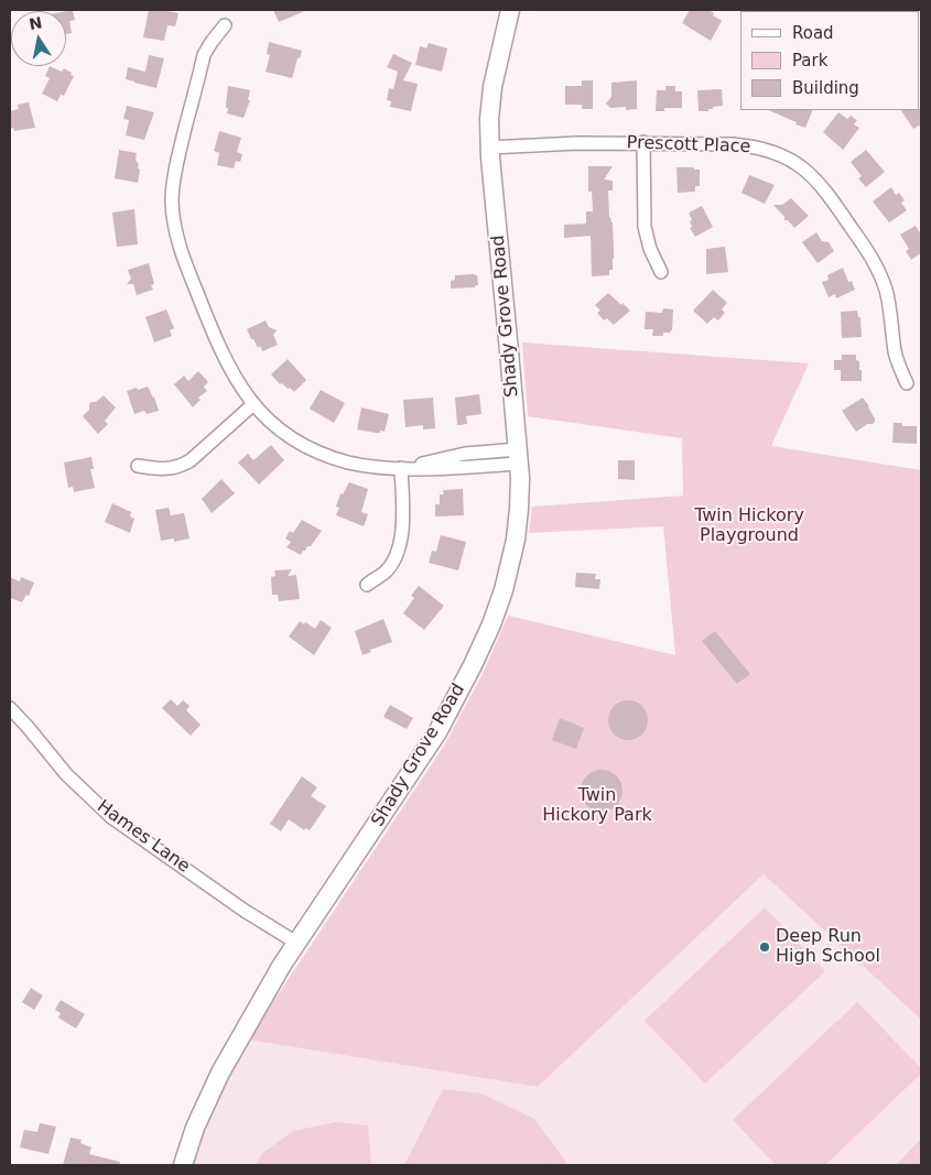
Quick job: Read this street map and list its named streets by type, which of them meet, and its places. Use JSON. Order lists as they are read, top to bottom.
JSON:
{
  "streets": {
    "main road": ["Shady Grove Road"],
    "street": ["Prescott Place", "Hames Lane"]
  },
  "crossings": [
    ["Prescott Place", "Shady Grove Road"],
    ["Shady Grove Road", "Hames Lane"]
  ],
  "parks": ["Twin Hickory Playground", "Twin Hickory Park"],
  "places": ["Deep Run High School"],
  "legend": ["Road", "Park", "Building"],
  "north": "top"
}
